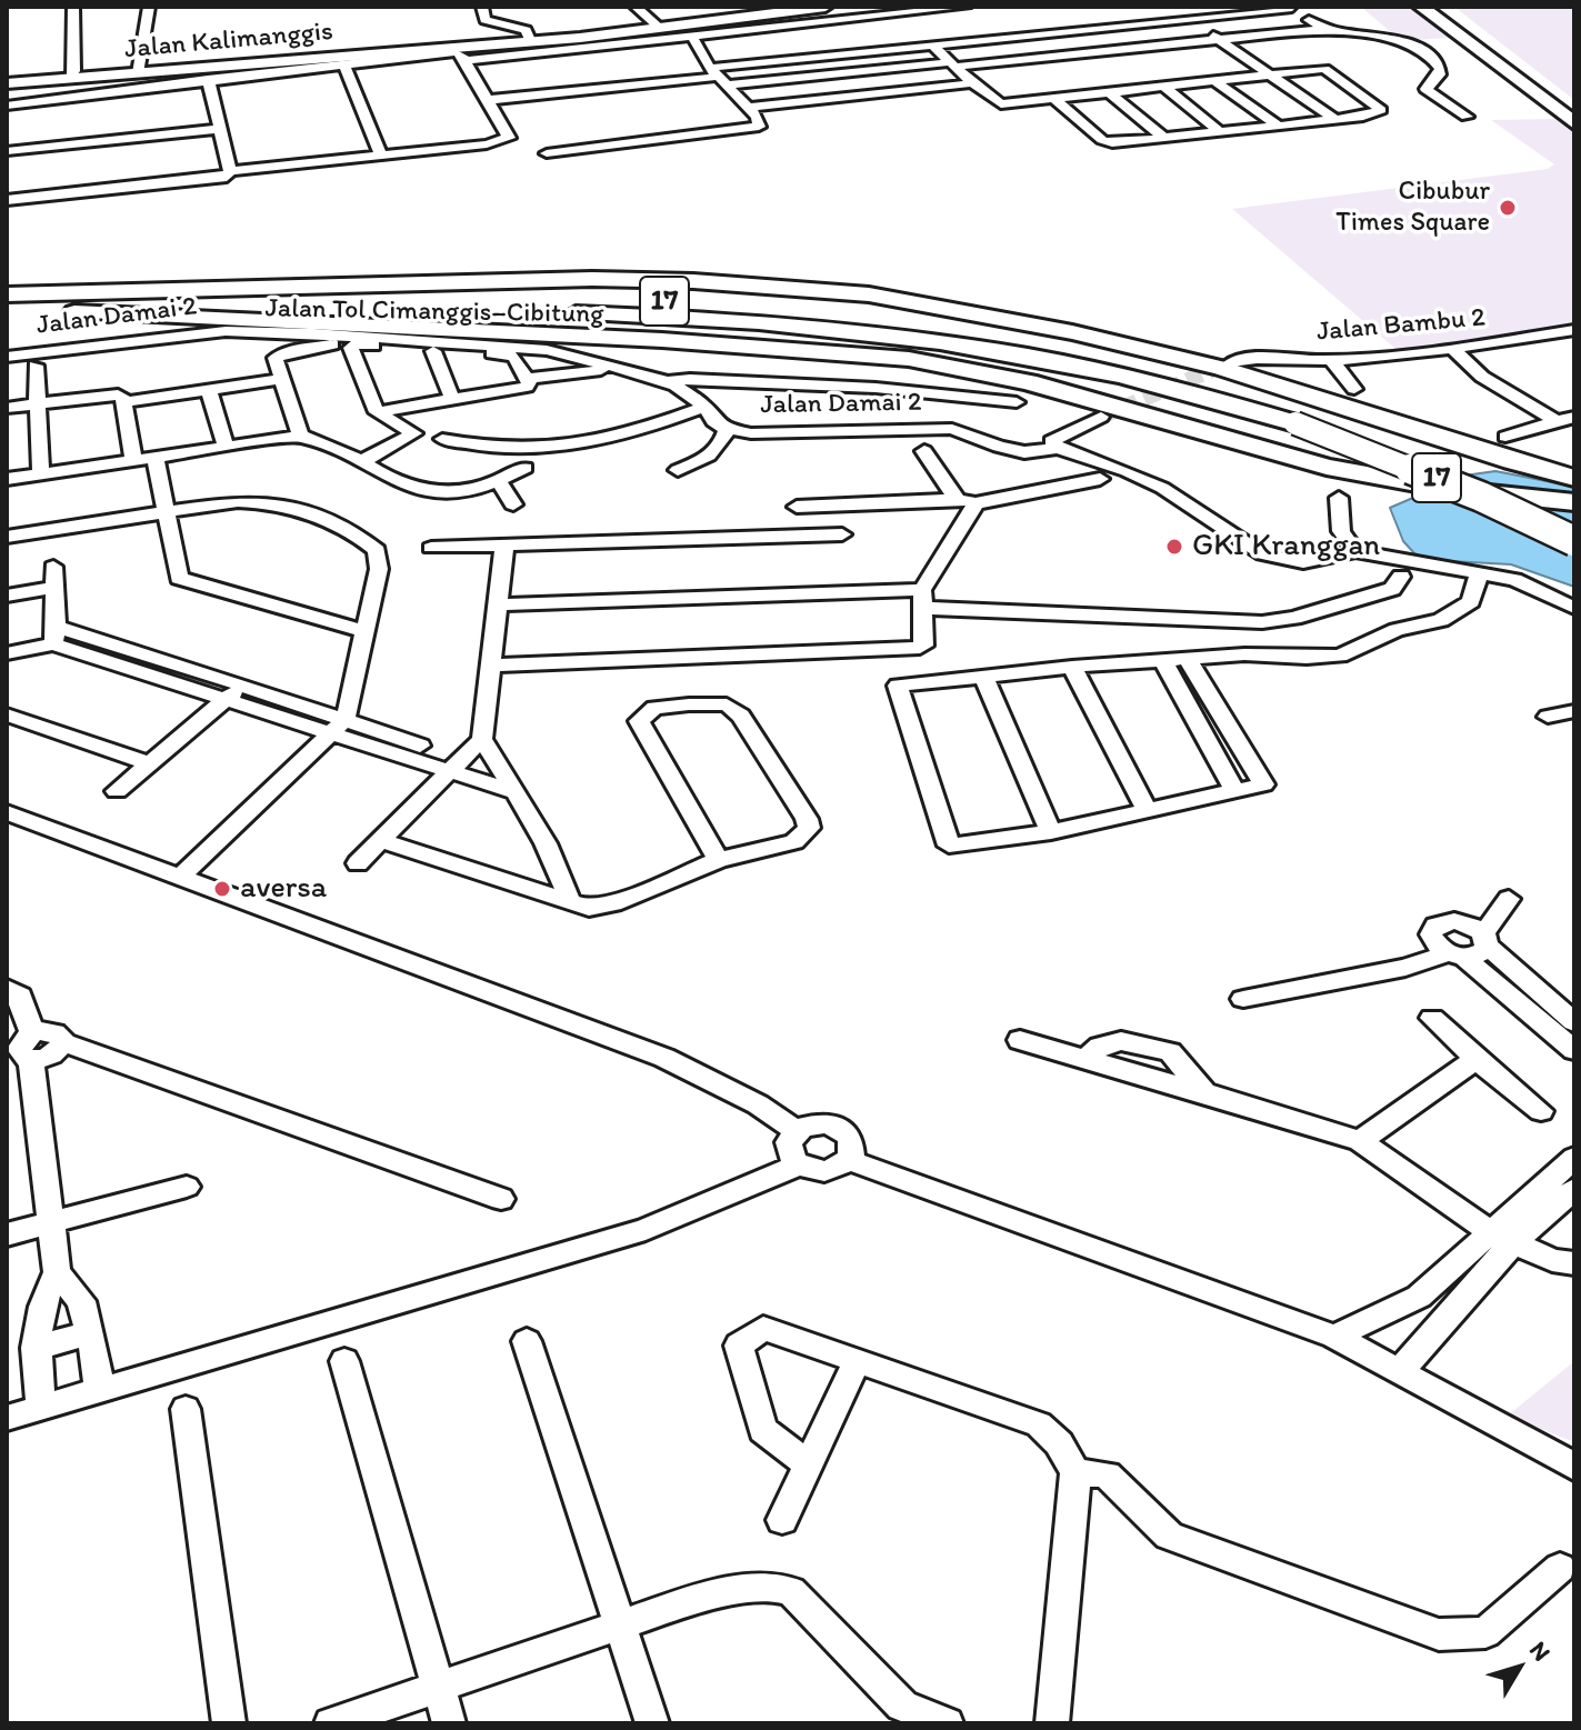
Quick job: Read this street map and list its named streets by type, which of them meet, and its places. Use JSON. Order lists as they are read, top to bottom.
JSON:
{
  "streets": {
    "highway": ["17", "Jalan Tol Cimanggis–Cibitung"],
    "main road": ["Jalan Kalimanggis"],
    "street": ["Jalan Damai 2", "Jalan Bambu 2"]
  },
  "places": ["Cibubur Times Square", "GKI Kranggan", "aversa"],
  "north": "top right"
}
